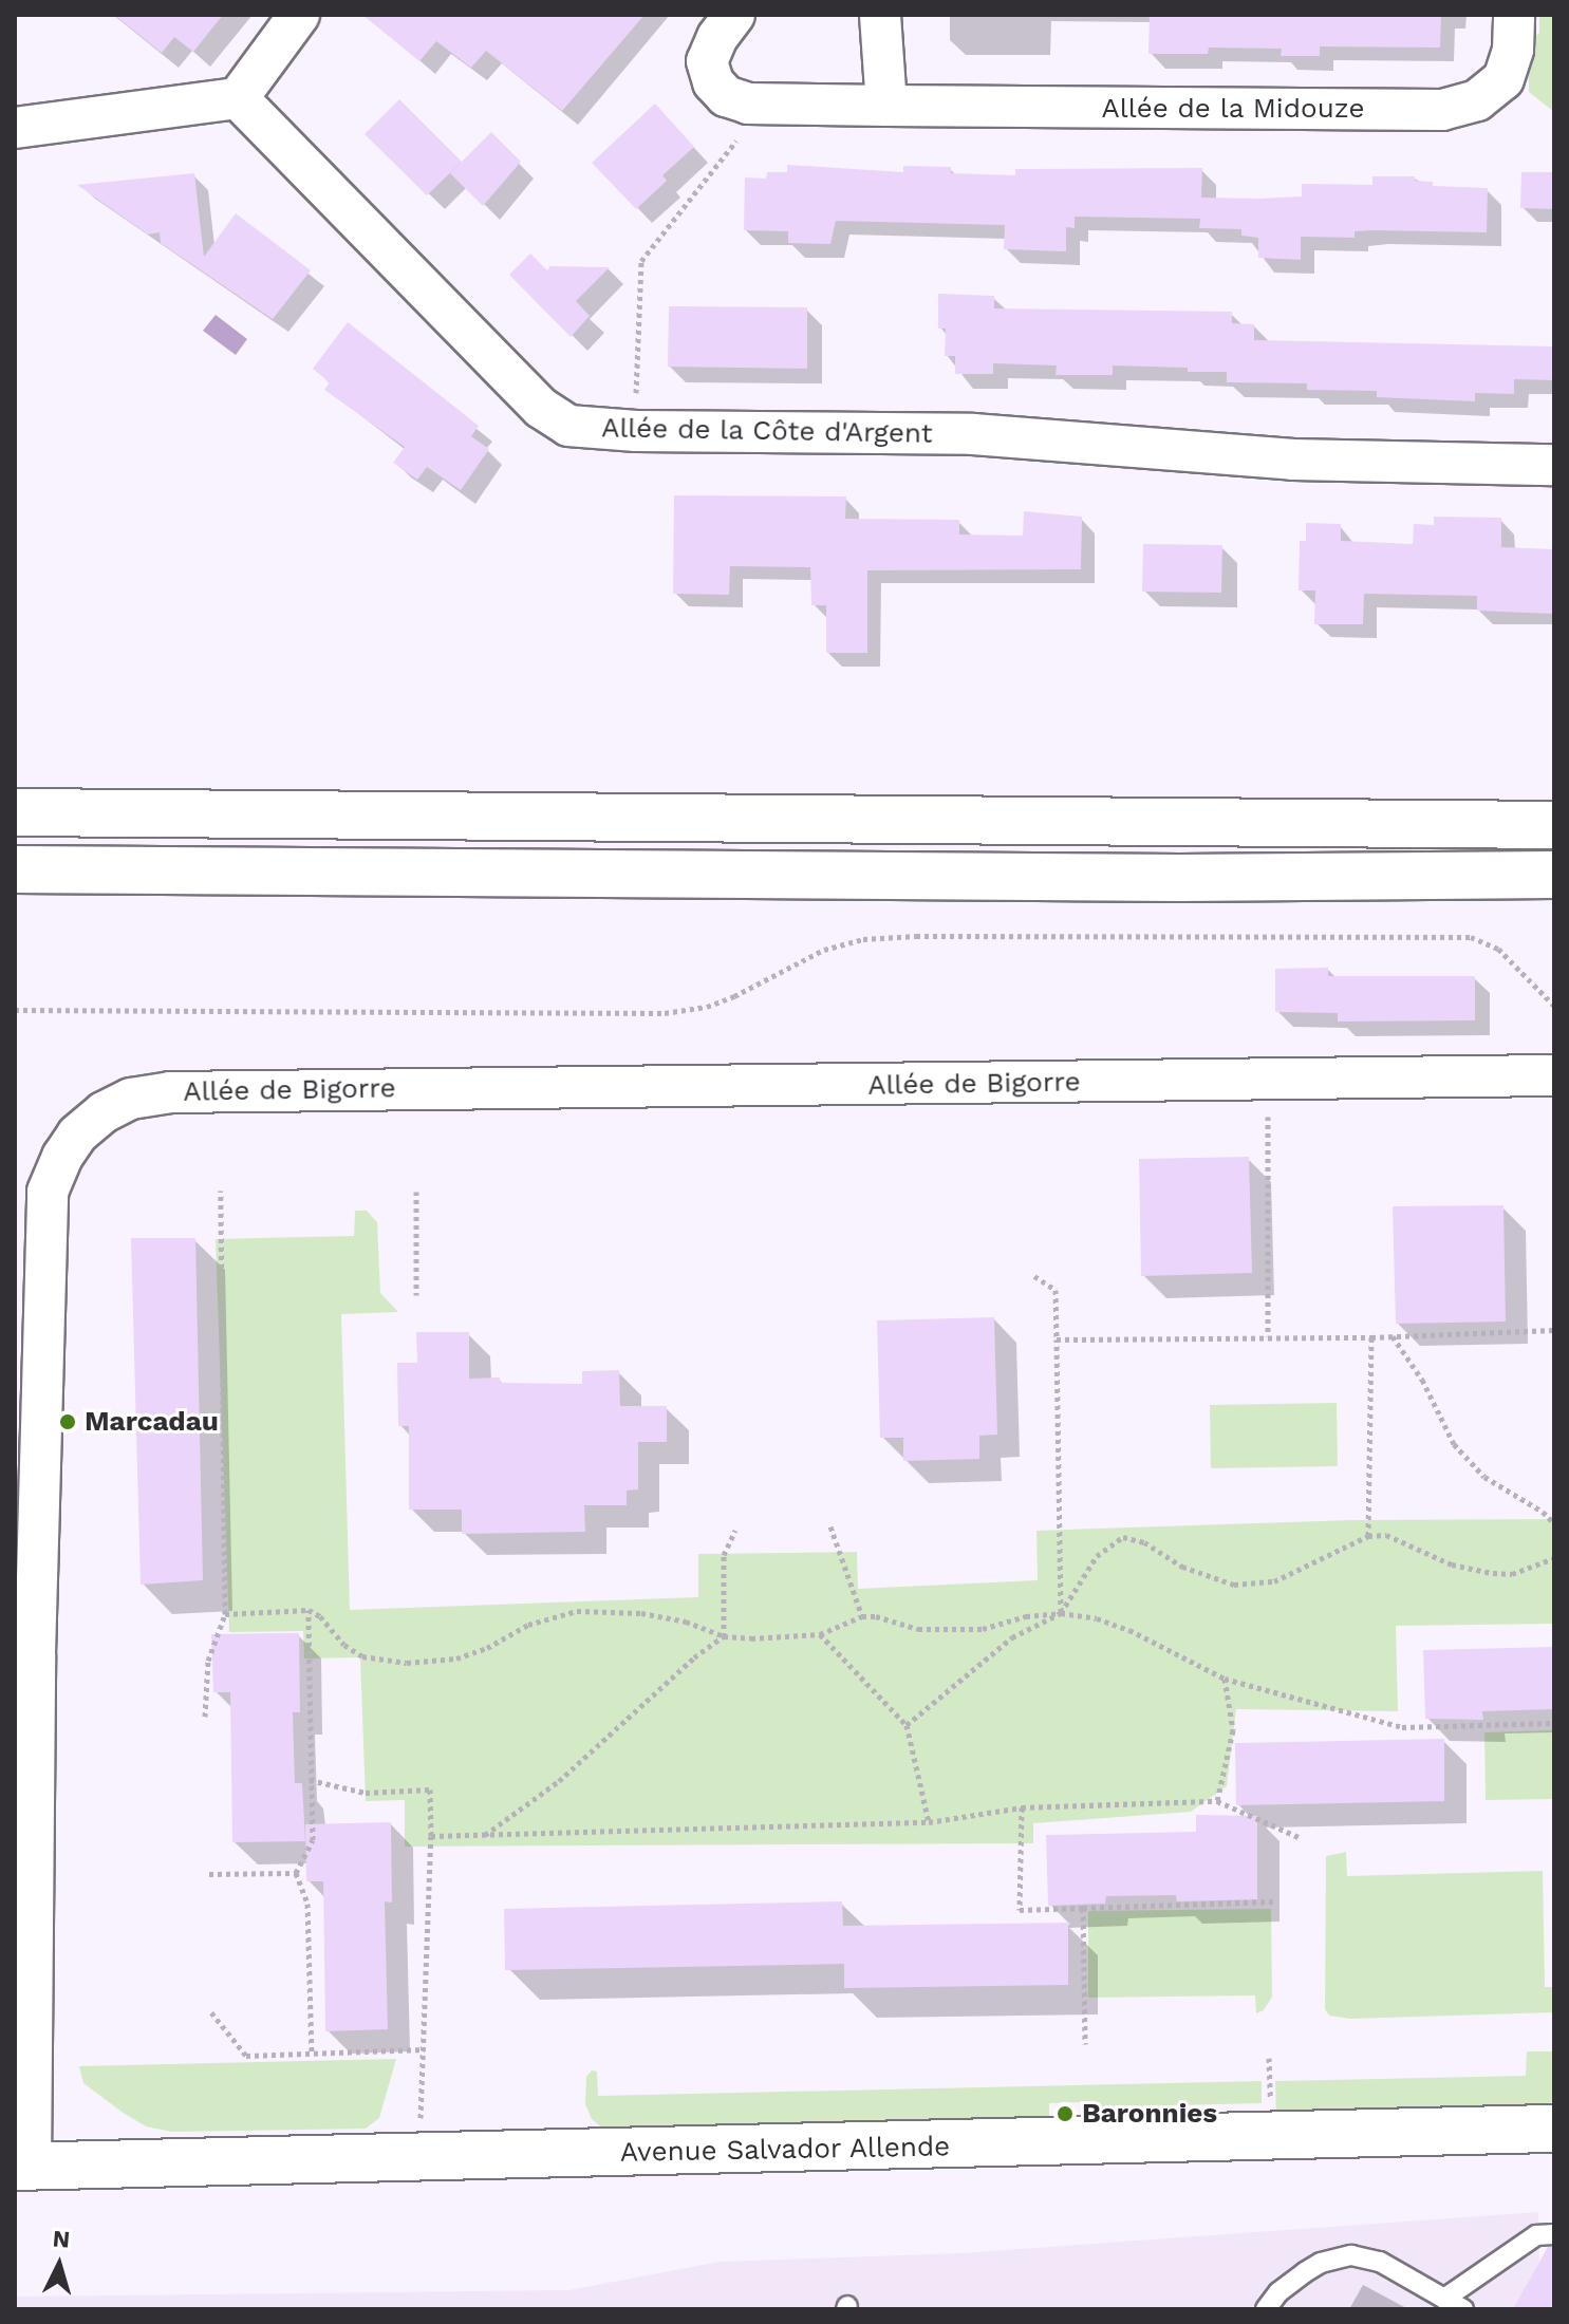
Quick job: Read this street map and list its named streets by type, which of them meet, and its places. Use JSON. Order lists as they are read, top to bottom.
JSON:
{
  "streets": {
    "main road": ["Avenue Salvador Allende"],
    "street": ["Allée de la Midouze", "Allée de la Côte d'Argent", "Allée de Bigorre"]
  },
  "crossings": [
    ["Allée de Bigorre", "Avenue Salvador Allende"]
  ],
  "places": ["Marcadau", "Baronnies"],
  "north": "top"
}
